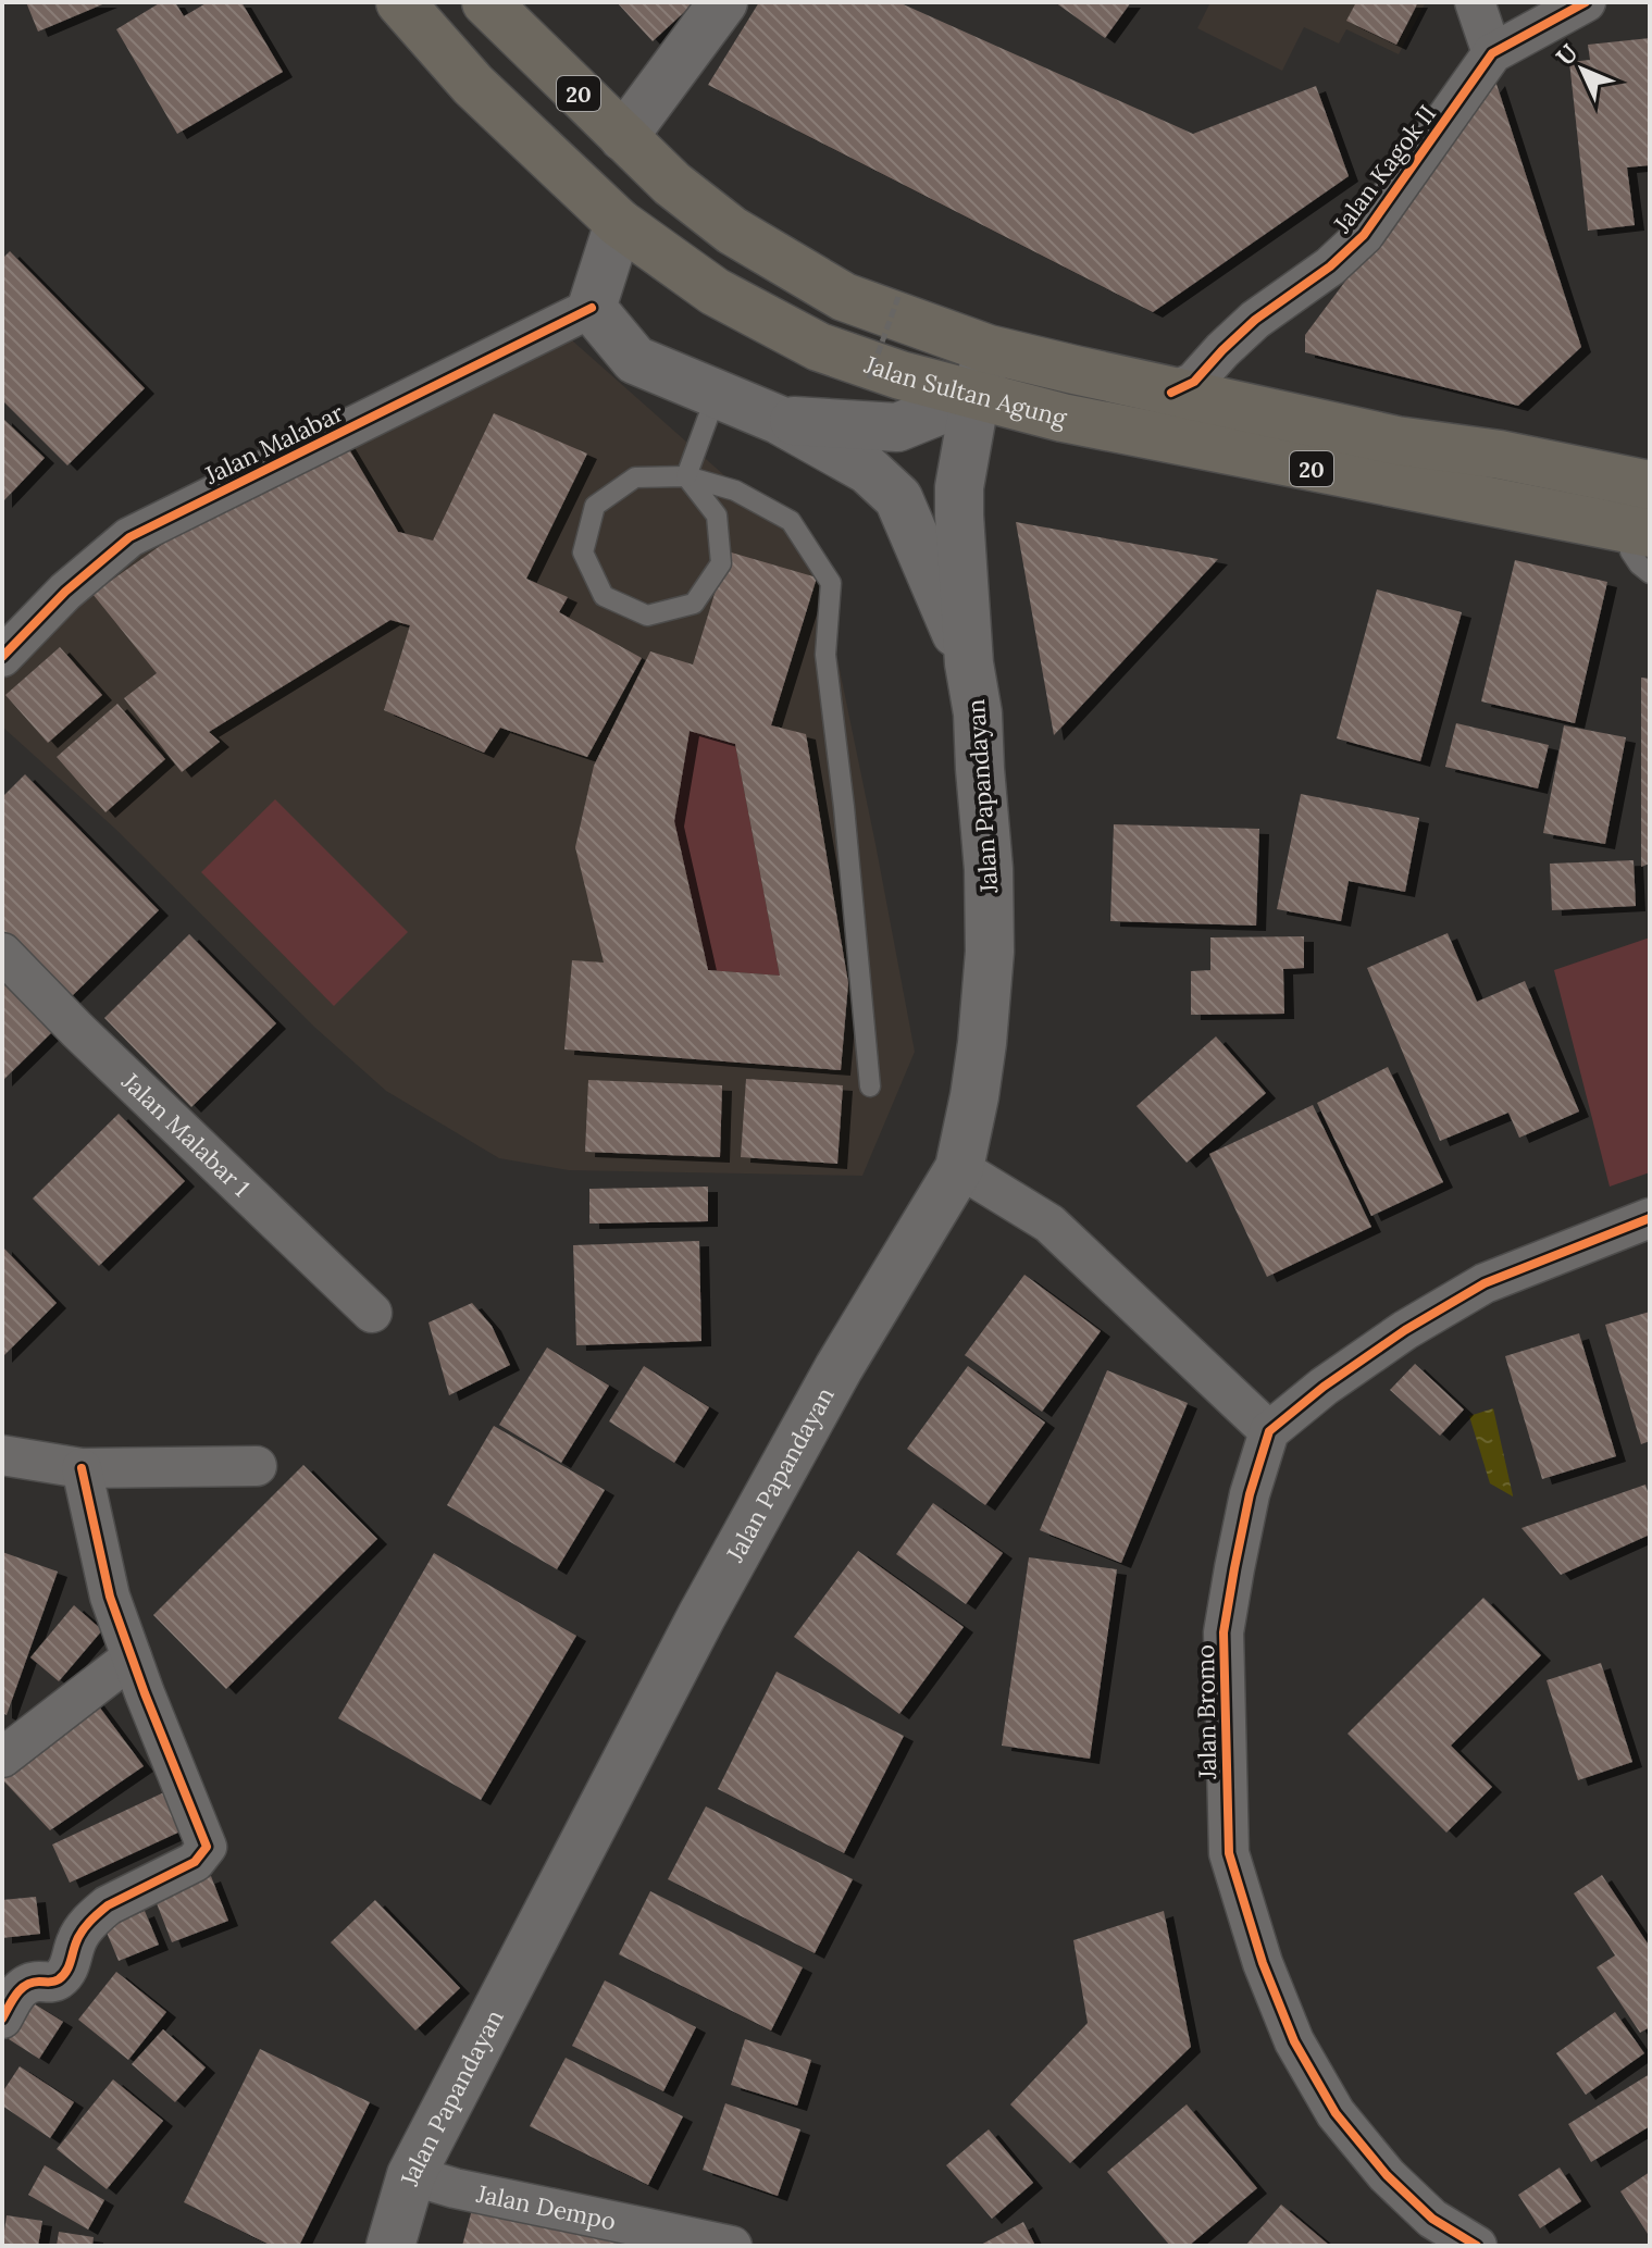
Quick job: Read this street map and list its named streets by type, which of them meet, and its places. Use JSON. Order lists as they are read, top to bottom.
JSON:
{
  "streets": {
    "highway": ["20", "Jalan Sultan Agung"],
    "main road": ["Jalan Papandayan"],
    "street": [
      "Jalan Kagok II",
      "Jalan Malabar",
      "Jalan Malabar 1",
      "Jalan Bromo",
      "Jalan Dempo"
    ]
  },
  "crossings": [
    ["Jalan Kagok II", "Jalan Sultan Agung"],
    ["Jalan Sultan Agung", "Jalan Papandayan"],
    ["Jalan Malabar", "Jalan Papandayan"],
    ["Jalan Papandayan", "Jalan Dempo"]
  ],
  "north": "top left"
}
